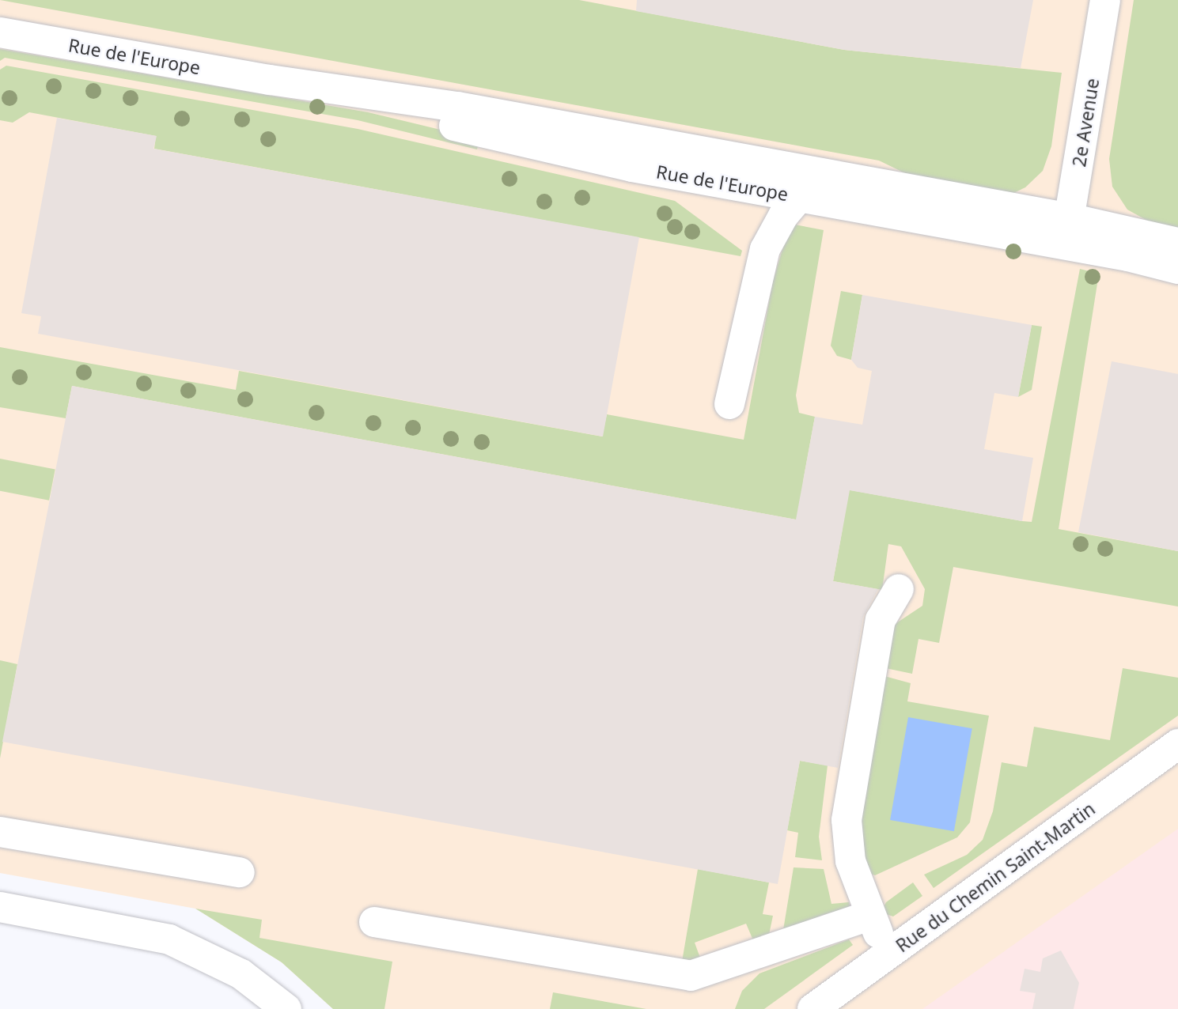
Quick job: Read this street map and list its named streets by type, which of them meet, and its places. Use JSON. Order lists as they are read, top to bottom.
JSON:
{
  "streets": {
    "street": ["Rue de l'Europe", "2e Avenue", "Rue du Chemin Saint-Martin"]
  },
  "crossings": [
    ["Rue de l'Europe", "2e Avenue"]
  ]
}
